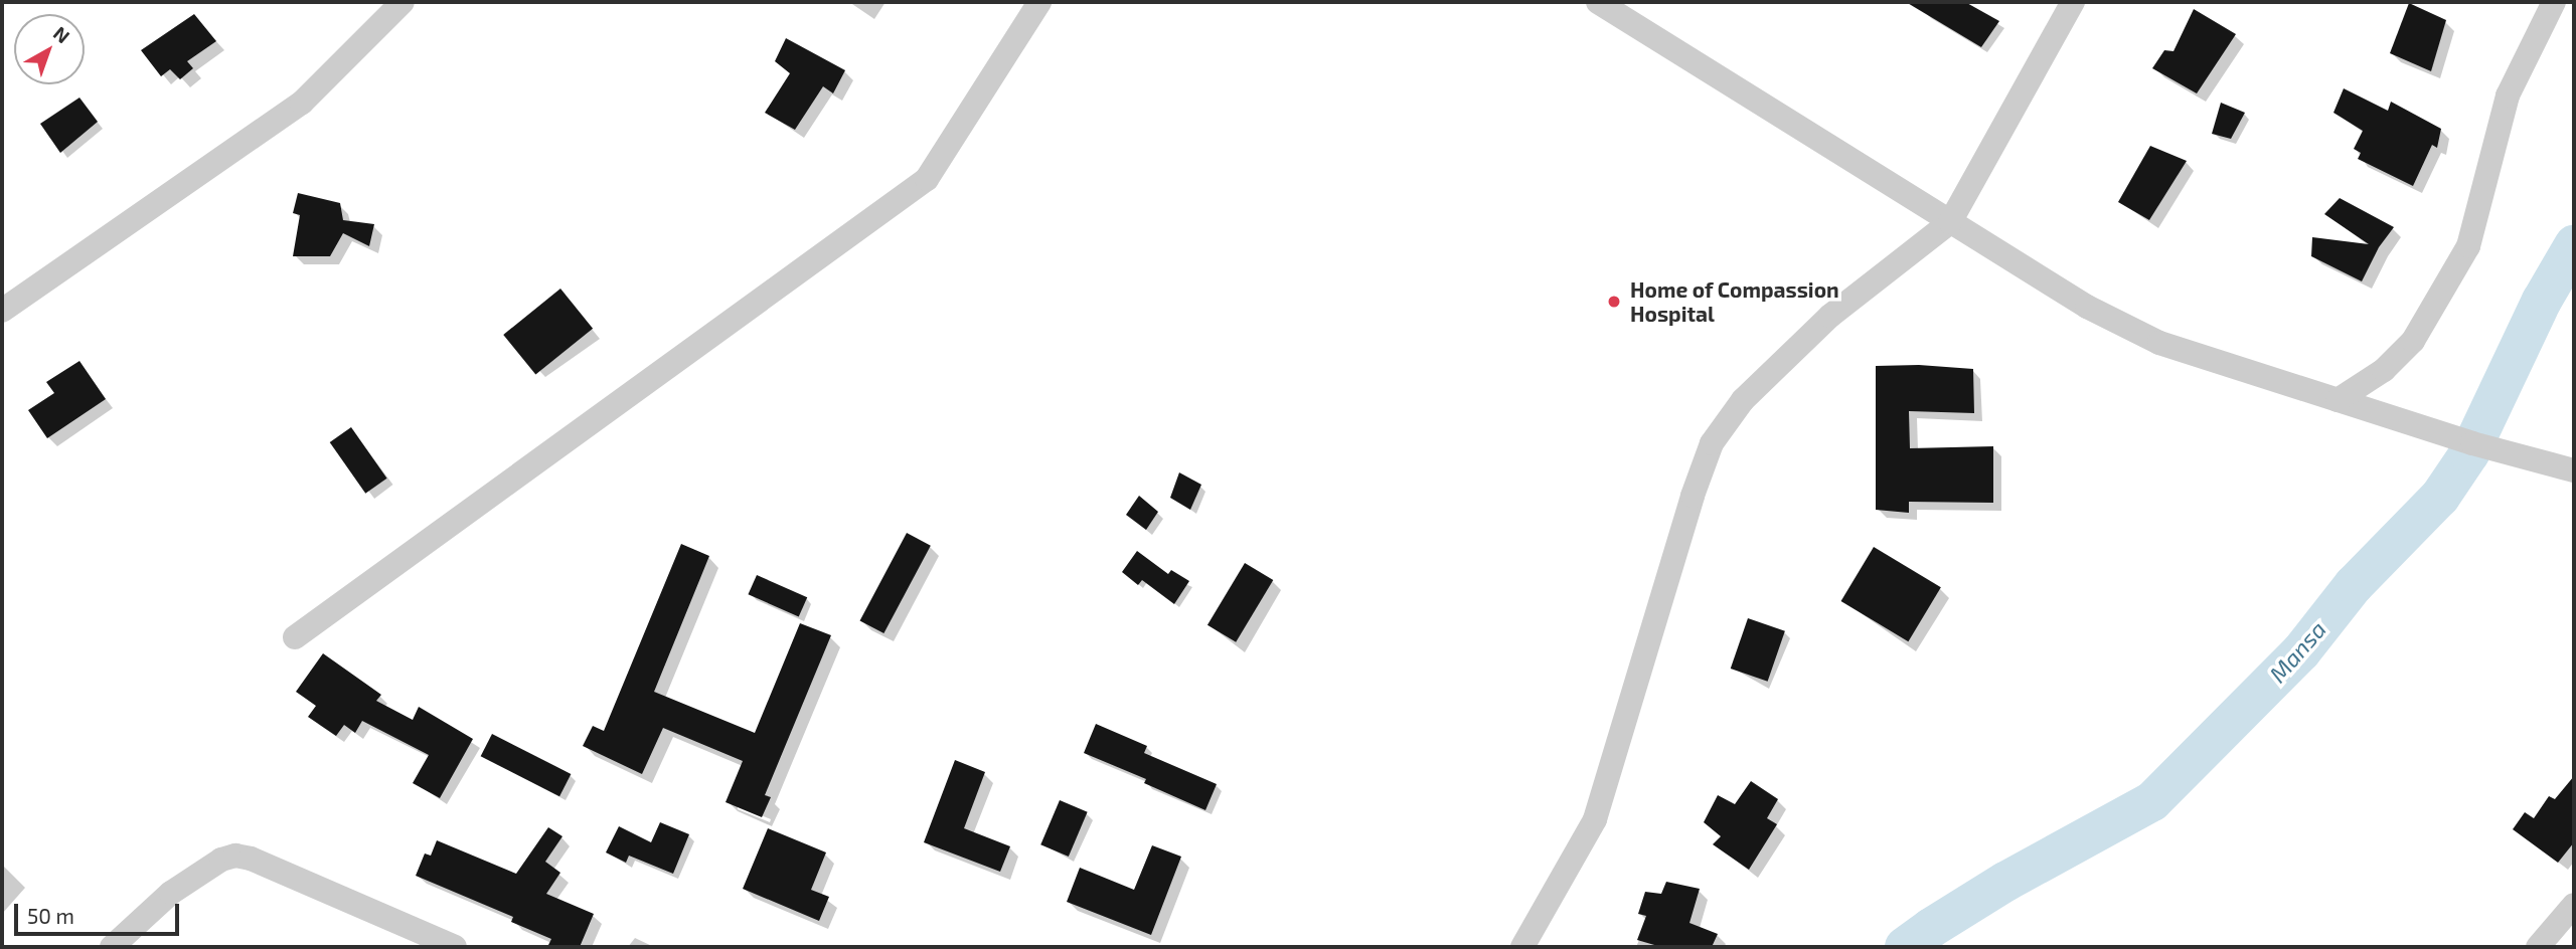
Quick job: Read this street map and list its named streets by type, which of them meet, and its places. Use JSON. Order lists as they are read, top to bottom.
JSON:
{
  "water": ["Mansa"],
  "places": ["Home of Compassion Hospital"],
  "scale_bar": "50 m",
  "north": "top right"
}
